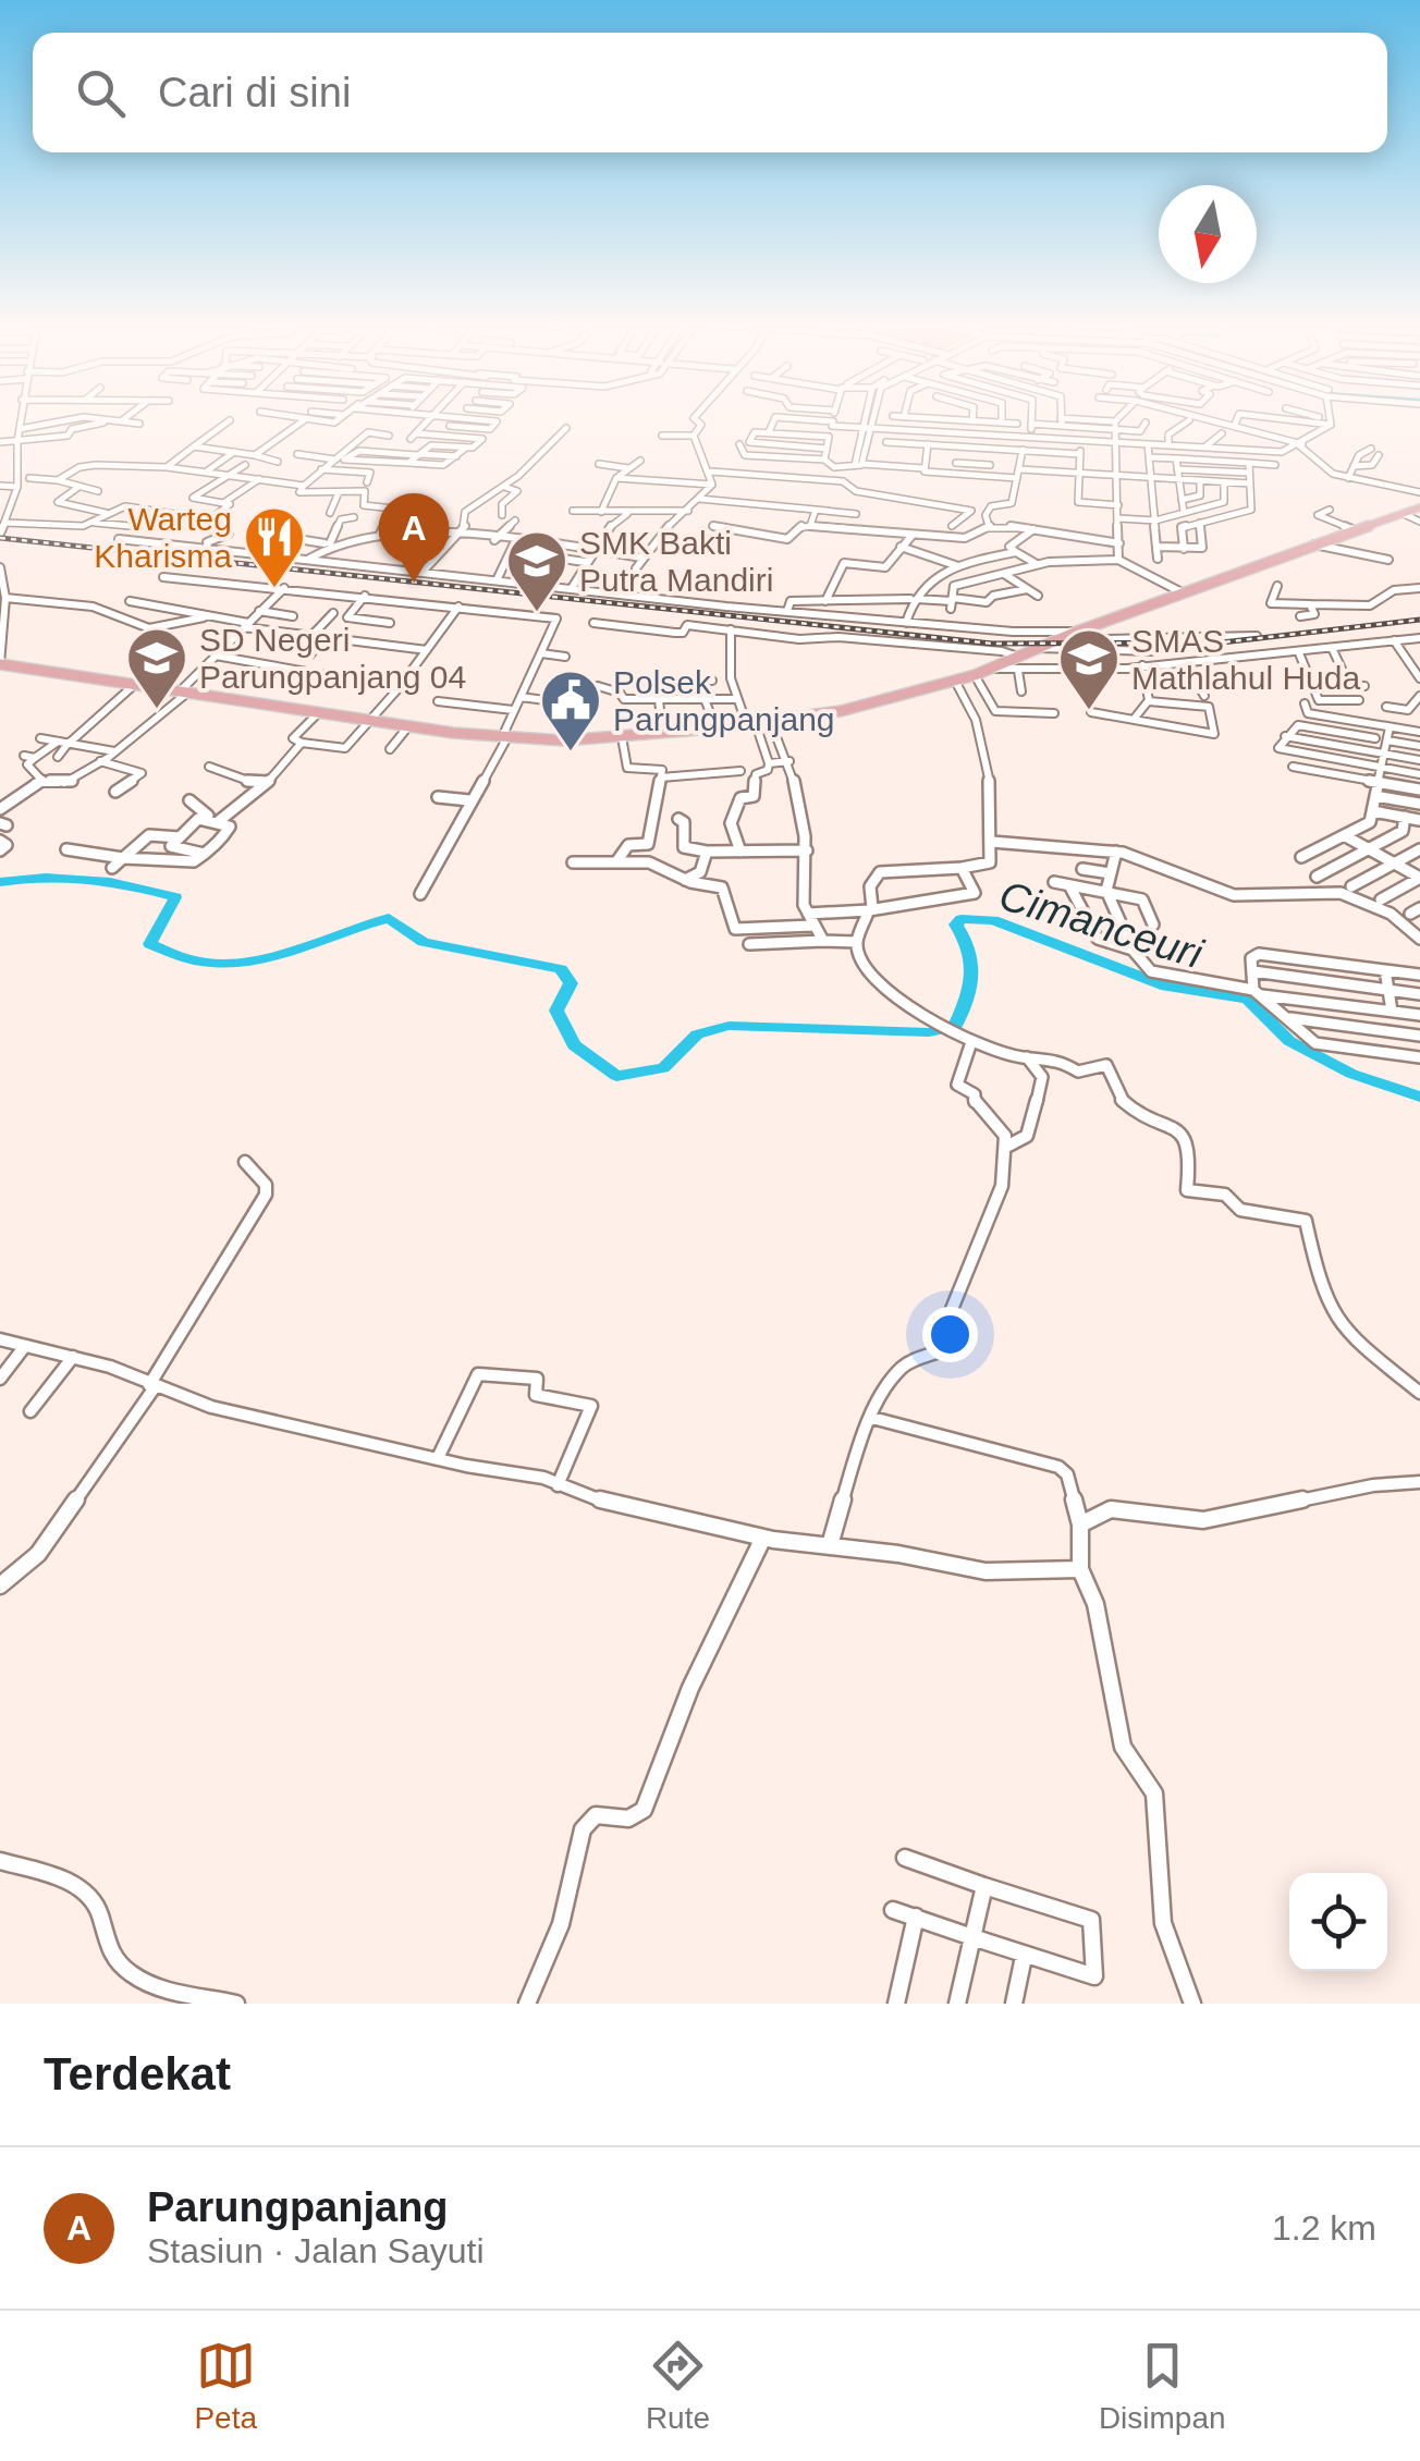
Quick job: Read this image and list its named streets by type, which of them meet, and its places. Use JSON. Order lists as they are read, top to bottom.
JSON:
{
  "water": ["Cimanceuri"],
  "places": {
    "restaurant": ["Warteg Kharisma"],
    "school or university": ["SMK Bakti Putra Mandiri", "SD Negeri Parungpanjang 04", "SMAS Mathlahul Huda"],
    "public building": ["Polsek Parungpanjang"]
  },
  "north": "bottom",
  "page": {
    "search": "Cari di sini",
    "pins": "A",
    "heading": "Terdekat",
    "list": [
      {
        "mark": "A",
        "name": "Parungpanjang",
        "note": "Stasiun · Jalan Sayuti",
        "value": "1.2 km"
      }
    ],
    "nav": ["Peta", "Rute", "Disimpan"]
  }
}
